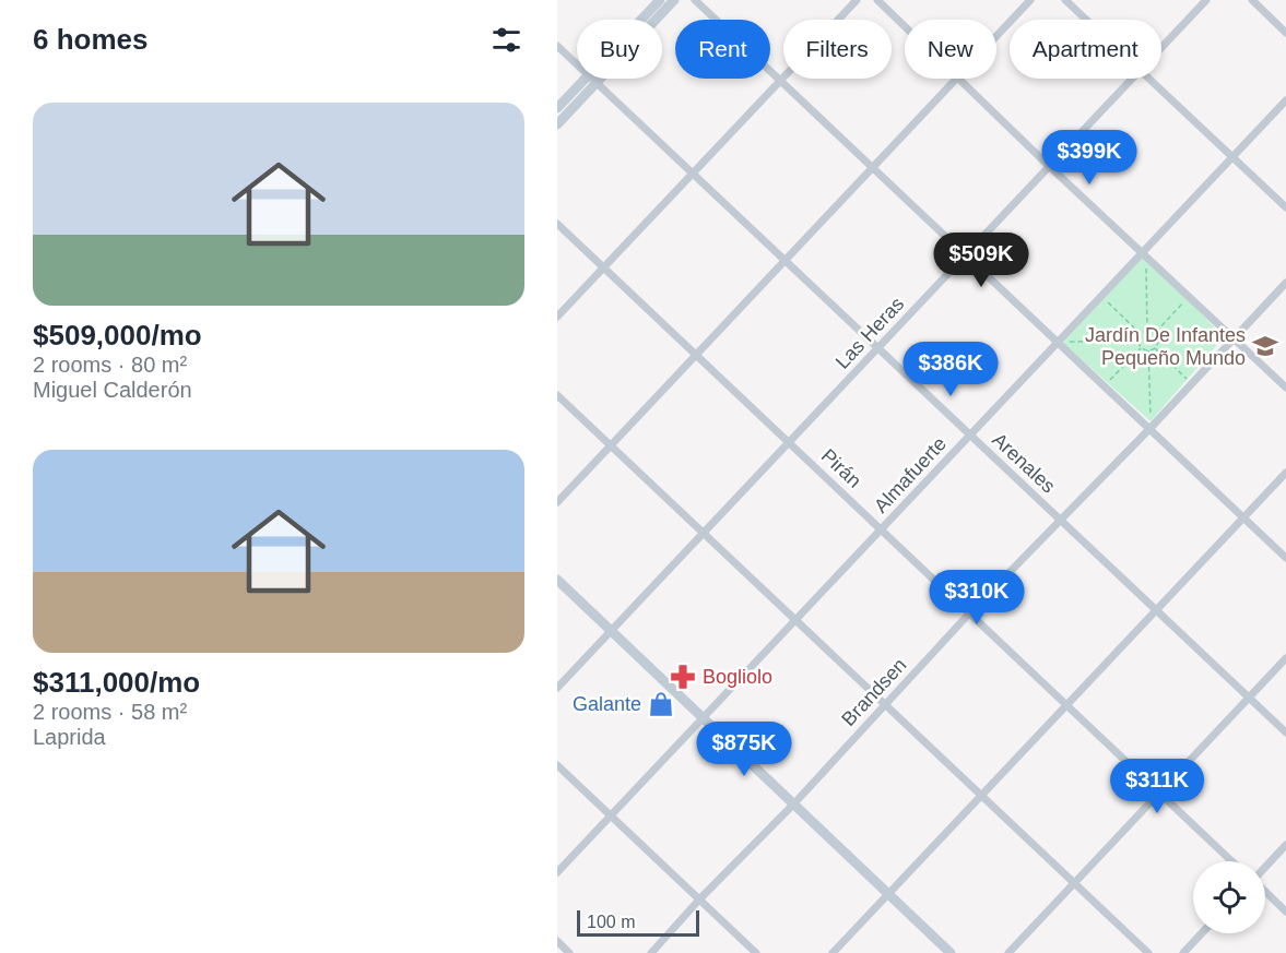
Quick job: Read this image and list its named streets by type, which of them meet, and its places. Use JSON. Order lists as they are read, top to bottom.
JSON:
{
  "streets": {
    "street": [
      "Las Heras",
      "Arenales",
      "Pirán",
      "Almafuerte",
      "Brandsen"
    ]
  },
  "crossings": [
    ["Las Heras", "Arenales"],
    ["Las Heras", "Pirán"],
    ["Arenales", "Almafuerte"],
    ["Arenales", "Brandsen"],
    ["Pirán", "Almafuerte"],
    ["Pirán", "Brandsen"]
  ],
  "places": {
    "school or university": ["Jardín De Infantes Pequeño Mundo"],
    "pharmacy": ["Bogliolo"],
    "shop": ["Galante"]
  },
  "scale_bar": "100 m",
  "page": {
    "heading": "6 homes",
    "chip": [
      "Buy",
      "Rent",
      "Filters",
      "New",
      "Apartment"
    ],
    "list": [
      {
        "name": "$509,000/mo",
        "note": "2 rooms · 80 m² · Miguel Calderón"
      },
      {
        "name": "$311,000/mo",
        "note": "2 rooms · 58 m² · Laprida"
      }
    ],
    "price": [
      "$399K",
      "$509K",
      "$386K",
      "$310K",
      "$875K",
      "$311K"
    ],
    "scale": "100 m"
  }
}
